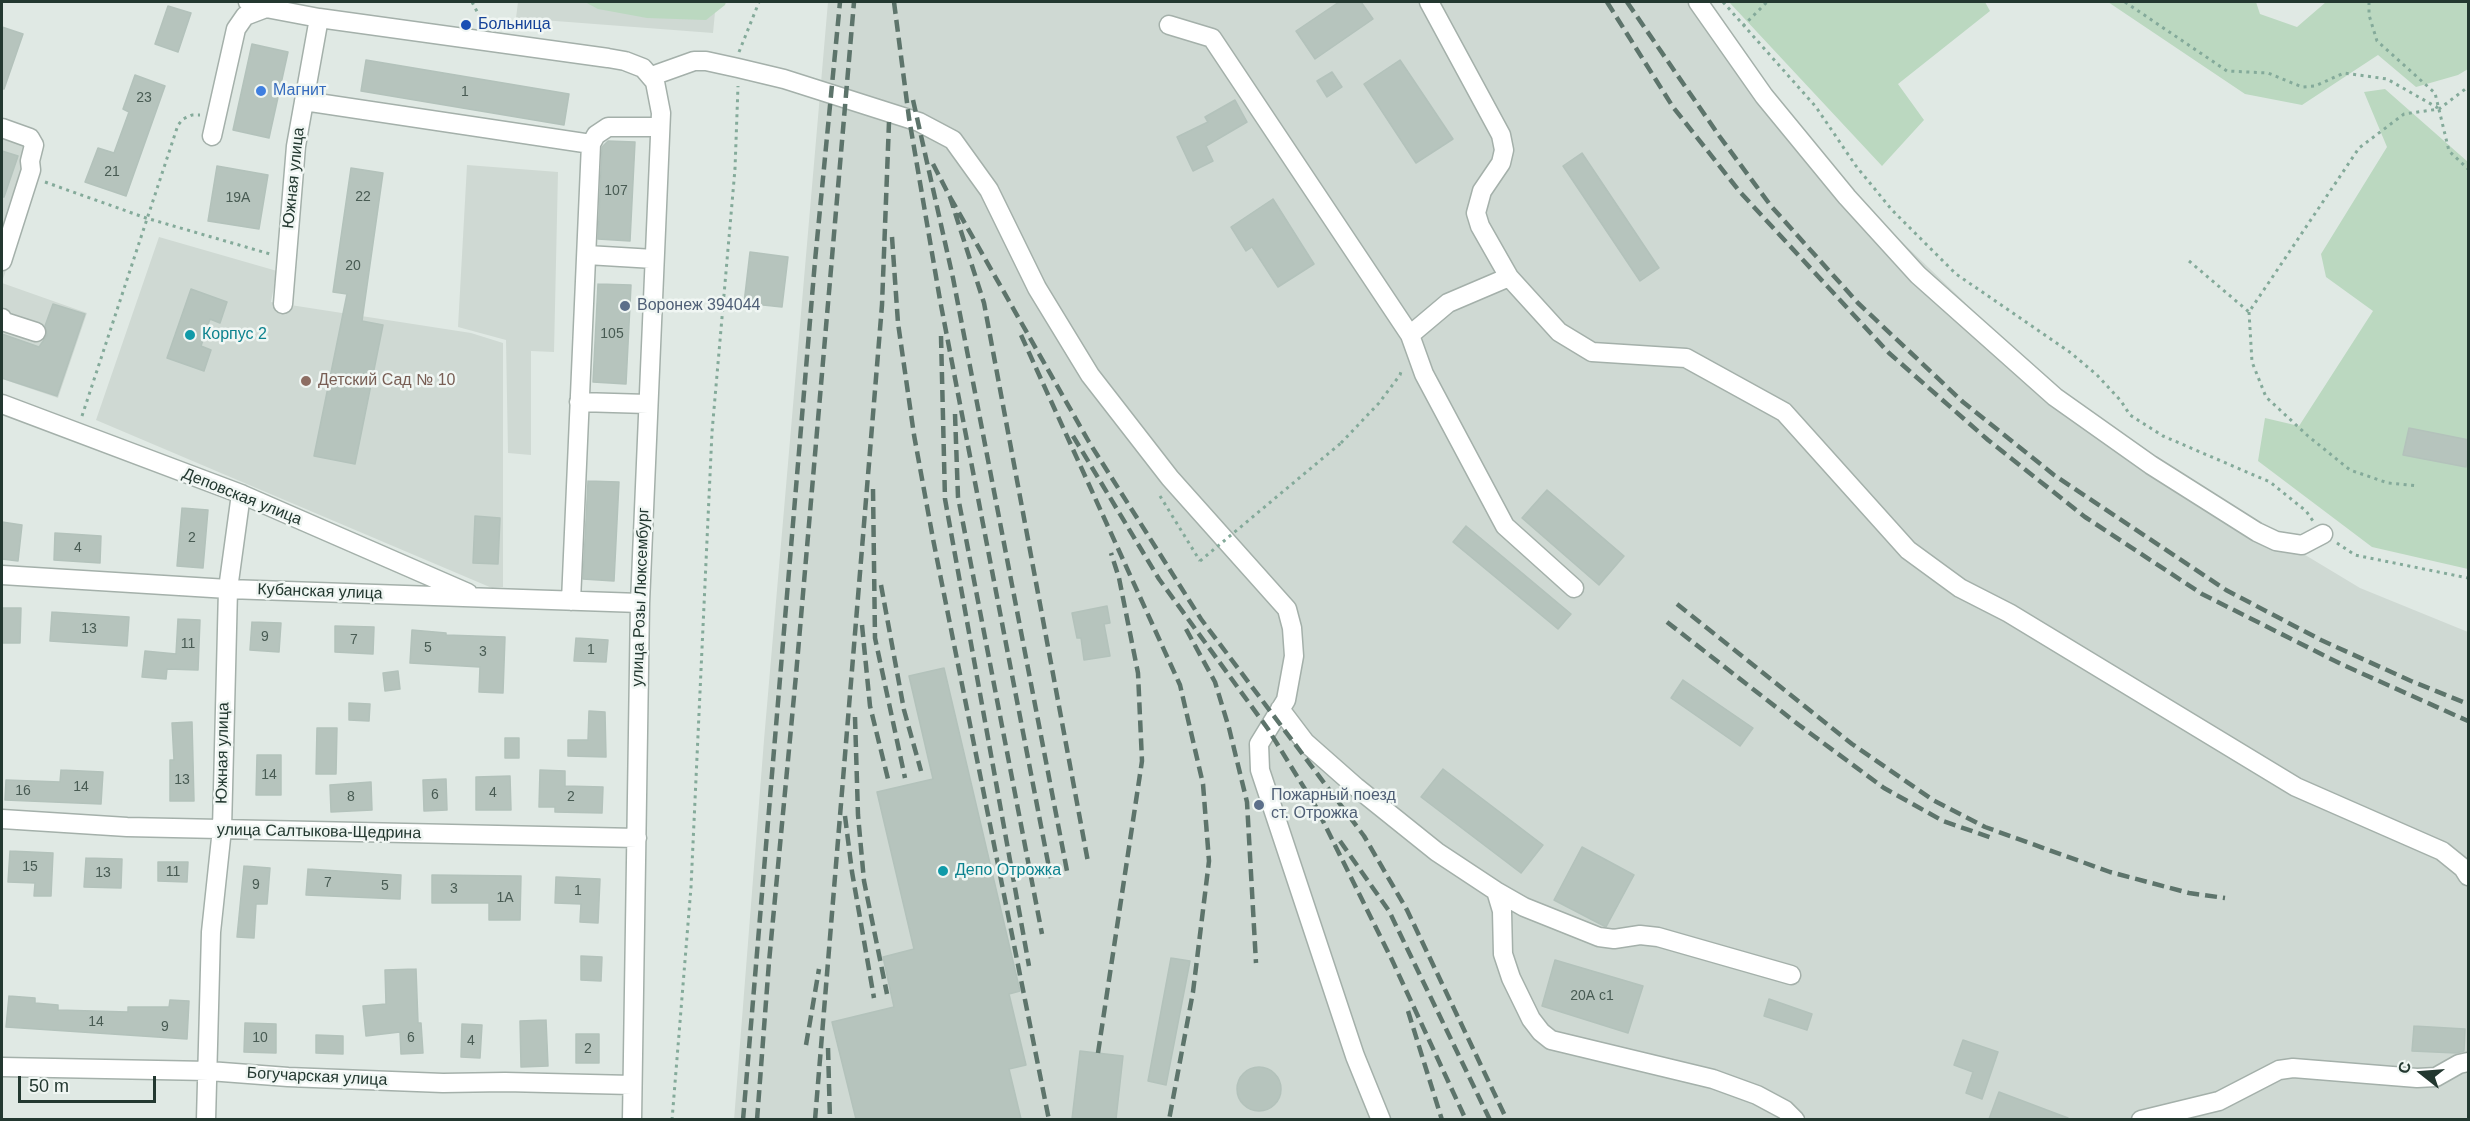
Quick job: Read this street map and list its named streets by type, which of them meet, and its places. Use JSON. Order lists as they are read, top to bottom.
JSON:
{
  "streets": {
    "street": [
      "Южная улица",
      "Деповская улица",
      "Кубанская улица",
      "улица Розы Люксембург",
      "улица Салтыкова-Щедрина",
      "Богучарская улица"
    ]
  },
  "crossings": [
    ["Южная улица", "Деповская улица"],
    ["Южная улица", "Кубанская улица"],
    ["Южная улица", "улица Салтыкова-Щедрина"],
    ["Южная улица", "Богучарская улица"],
    ["Деповская улица", "Кубанская улица"],
    ["Кубанская улица", "улица Розы Люксембург"],
    ["улица Розы Люксембург", "улица Салтыкова-Щедрина"],
    ["улица Розы Люксембург", "Богучарская улица"]
  ],
  "places": [
    "Больница",
    "Магнит",
    "Воронеж 394044",
    "Корпус 2",
    "Детский Сад № 10",
    "Пожарный поезд ст. Отрожка",
    "Депо Отрожка"
  ],
  "house_numbers": [
    "1",
    "23",
    "21",
    "107",
    "22",
    "19А",
    "20",
    "105",
    "2",
    "4",
    "13",
    "9",
    "7",
    "11",
    "5",
    "1",
    "3",
    "14",
    "13",
    "14",
    "16",
    "4",
    "6",
    "8",
    "2",
    "15",
    "11",
    "13",
    "7",
    "9",
    "5",
    "3",
    "1",
    "1А",
    "20А с1",
    "14",
    "9",
    "10",
    "6",
    "4",
    "2"
  ],
  "scale_bar": "50 m",
  "north": "left"
}
